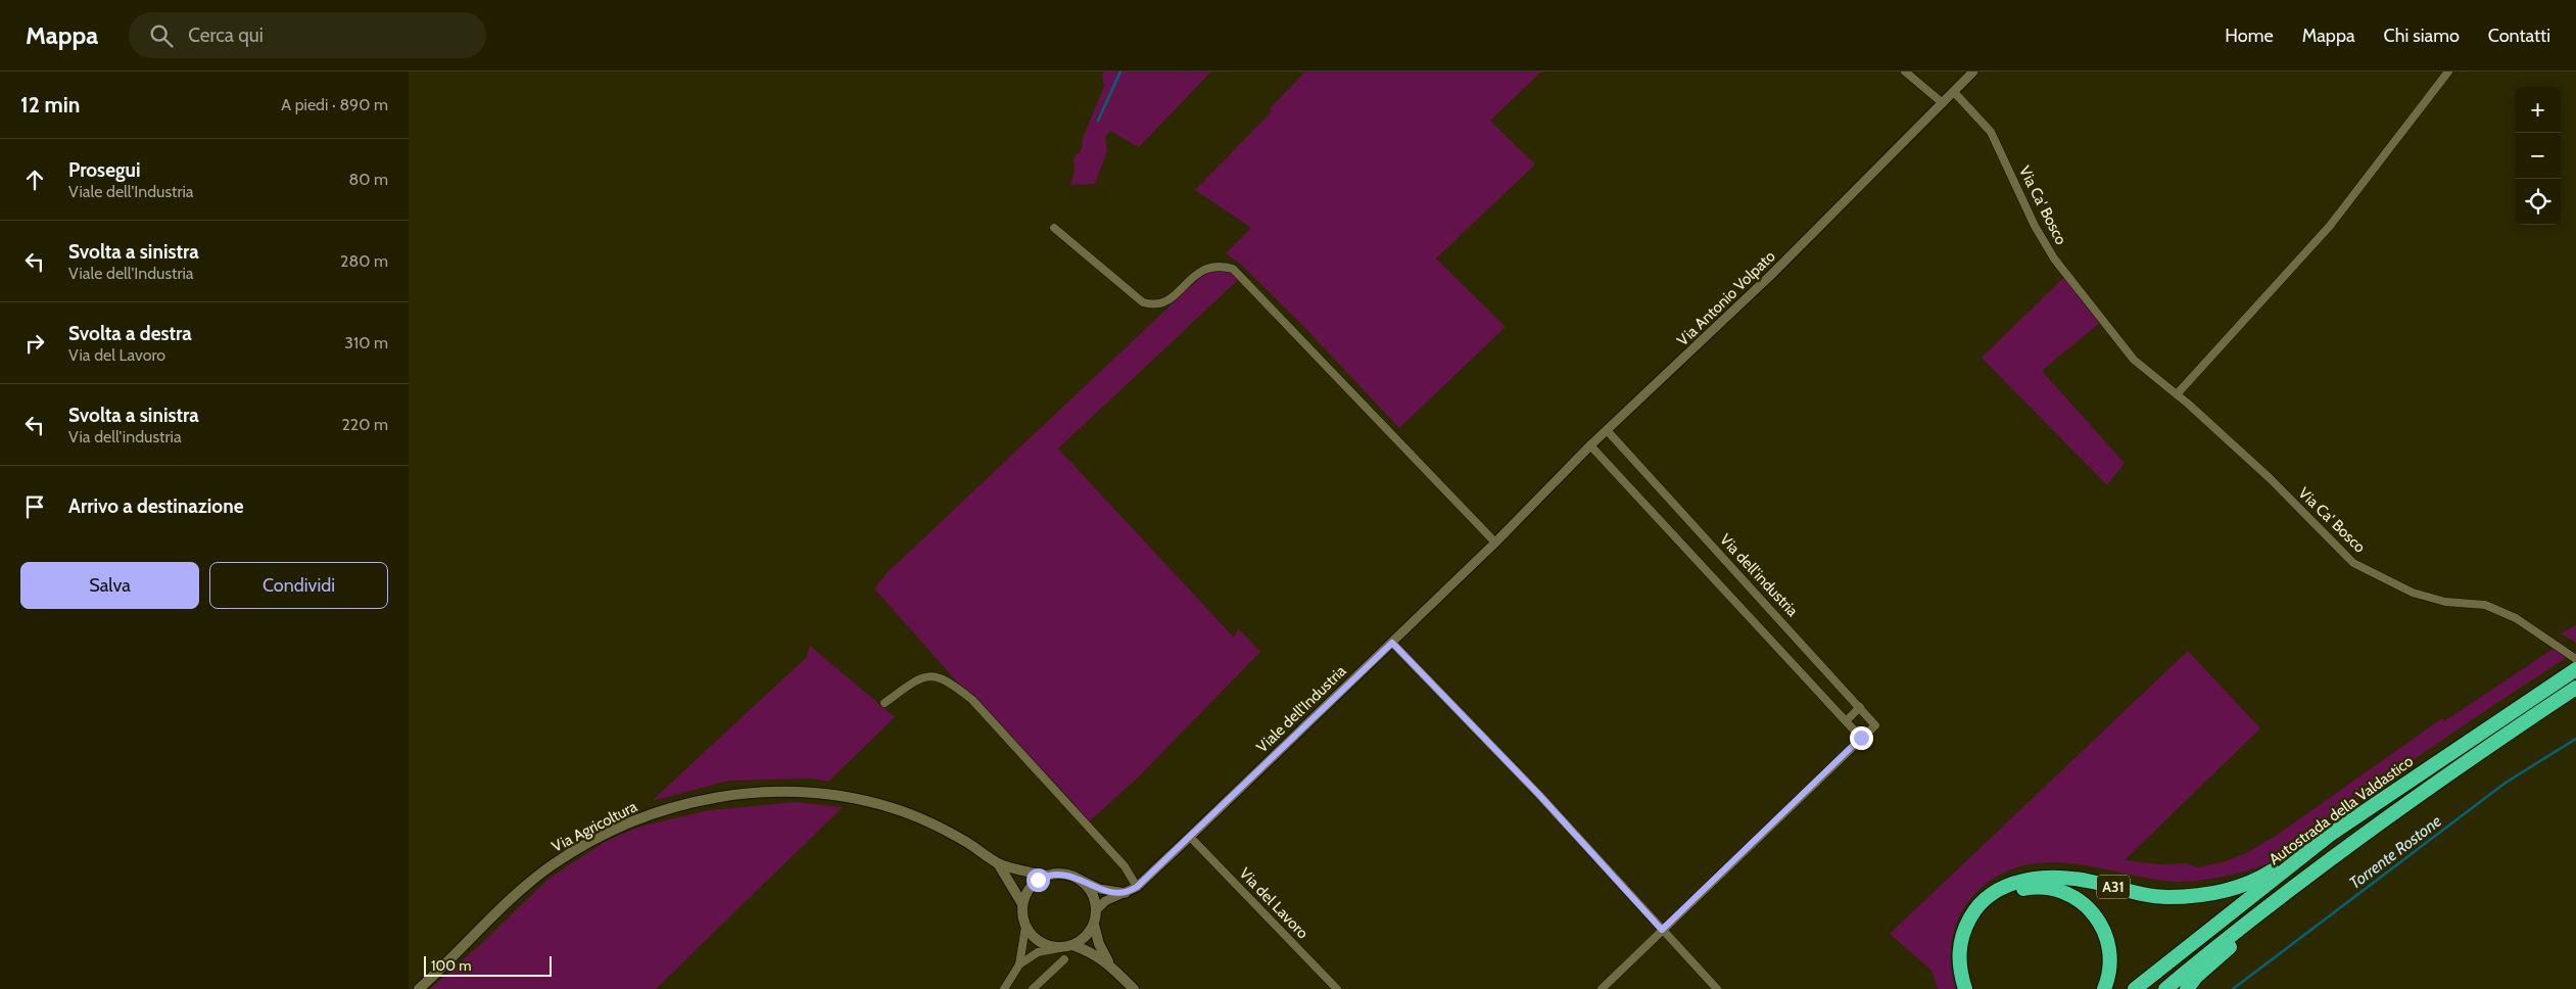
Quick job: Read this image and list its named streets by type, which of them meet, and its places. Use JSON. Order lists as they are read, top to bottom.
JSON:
{
  "streets": {
    "highway": ["Autostrada della Valdastico", "A31"],
    "main road": ["Via Agricoltura"],
    "street": [
      "Via Ca' Bosco",
      "Via Antonio Volpato",
      "Via dell'industria",
      "Viale dell'Industria",
      "Via del Lavoro"
    ]
  },
  "crossings": [
    ["Via Ca' Bosco", "Via Antonio Volpato"],
    ["Via Antonio Volpato", "Via dell'industria"],
    ["Via Antonio Volpato", "Viale dell'Industria"],
    ["Viale dell'Industria", "Via Agricoltura"],
    ["Viale dell'Industria", "Via del Lavoro"],
    ["Autostrada della Valdastico", "A31"]
  ],
  "water": ["Torrente Rostone"],
  "scale_bar": "100 m",
  "page": {
    "header": "Mappa",
    "search": "Cerca qui",
    "nav": [
      "Home",
      "Mappa",
      "Chi siamo",
      "Contatti"
    ],
    "heading": ["12 min", "A piedi · 890 m"],
    "map_buttons": ["+", "−"],
    "list": [
      ["Prosegui", "Viale dell'Industria", "80 m"],
      ["Svolta a sinistra", "Viale dell'Industria", "280 m"],
      ["Svolta a destra", "Via del Lavoro", "310 m"],
      ["Svolta a sinistra", "Via dell'industria", "220 m"],
      "Arrivo a destinazione"
    ],
    "buttons": ["Salva", "Condividi"],
    "scale": "100 m"
  }
}
